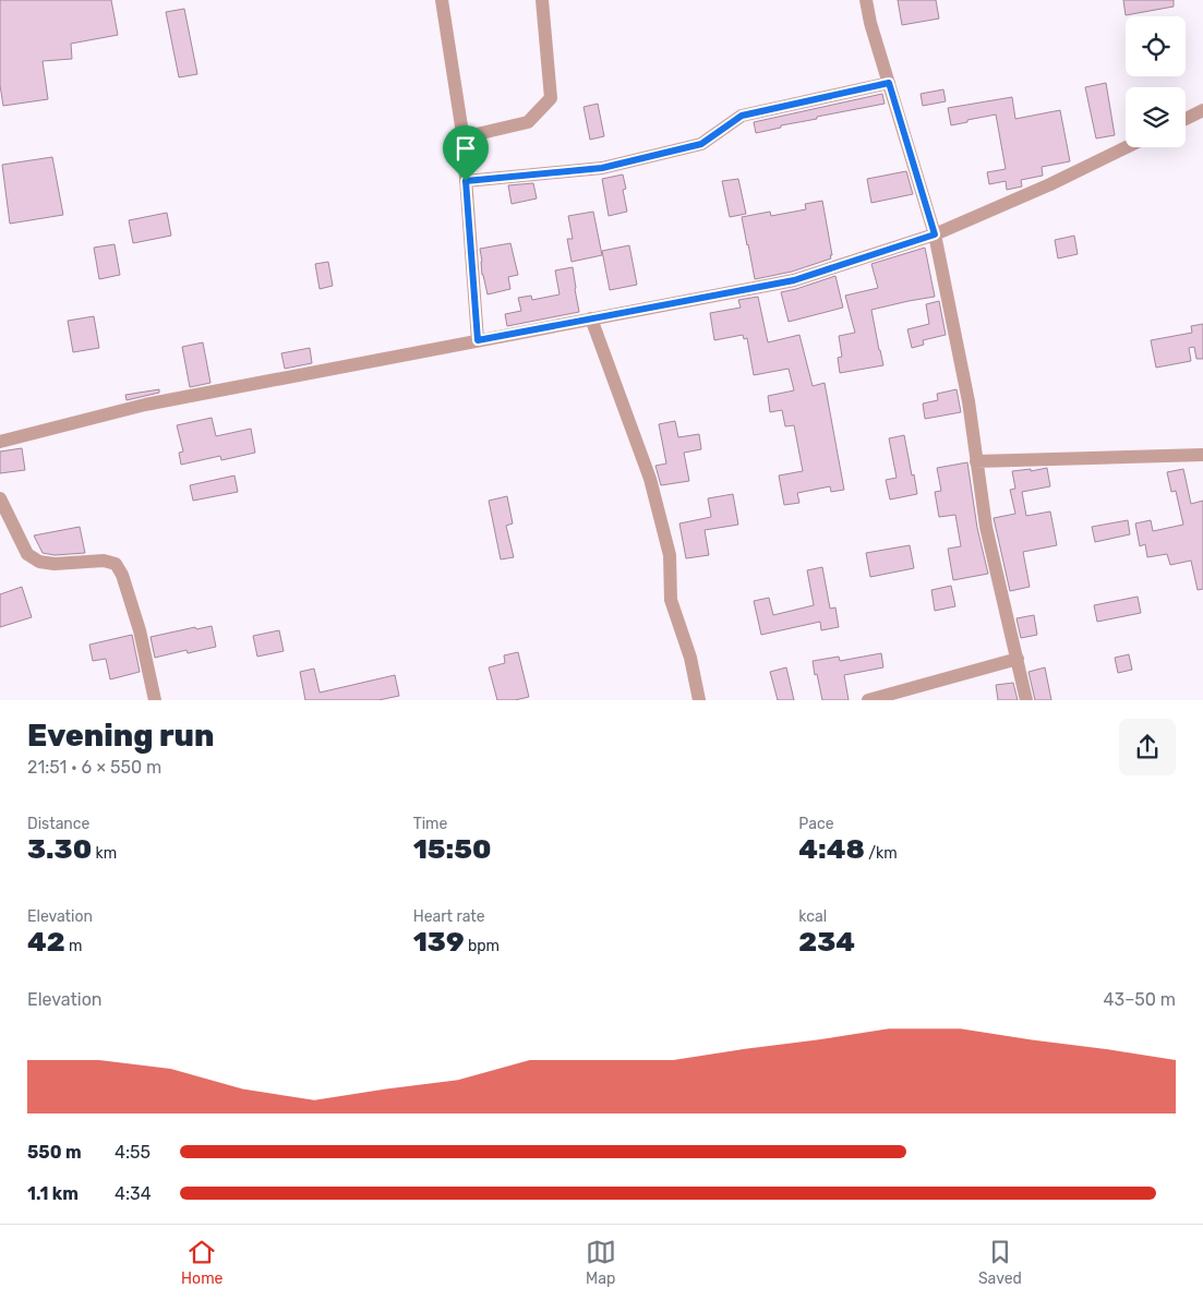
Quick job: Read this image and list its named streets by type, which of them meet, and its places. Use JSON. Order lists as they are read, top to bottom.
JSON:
{
  "page": {
    "heading": ["Evening run", "21:51 · 6 × 550 m"],
    "stats": [
      ["Distance", "3.30 km"],
      ["Time", "15:50"],
      ["Pace", "4:48 /km"],
      ["Elevation", "42 m"],
      ["Heart rate", "139 bpm"],
      ["kcal", "234"]
    ],
    "chart": ["Elevation", "43–50 m"],
    "list": [
      {
        "name": "550 m",
        "note": "4:55"
      },
      {
        "name": "1.1 km",
        "note": "4:34"
      }
    ],
    "tabs": ["Home", "Map", "Saved"]
  }
}
